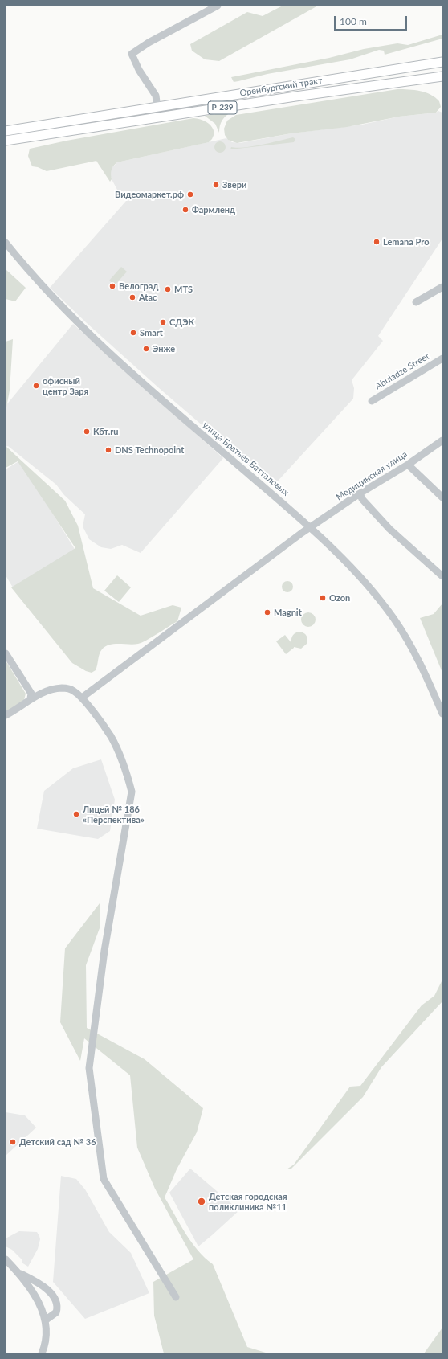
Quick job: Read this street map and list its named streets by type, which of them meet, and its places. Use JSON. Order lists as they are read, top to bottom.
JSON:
{
  "streets": {
    "main road": ["Оренбургский тракт", "Р-239"],
    "street": ["Abuladze Street", "улица Братьев Батталовых", "Медицинская улица"]
  },
  "crossings": [
    ["улица Братьев Батталовых", "Медицинская улица"]
  ],
  "places": [
    "Звери",
    "Видеомаркет.рф",
    "Фармленд",
    "Lemana Pro",
    "Велоград",
    "MTS",
    "Atac",
    "СДЭК",
    "Smart",
    "Энже",
    "офисный центр Заря",
    "Кбт.ru",
    "DNS Technopoint",
    "Ozon",
    "Magnit",
    "Лицей № 186 «Перспектива»",
    "Детский сад № 36",
    "Детская городская поликлиника №11"
  ],
  "scale_bar": "100 m"
}
